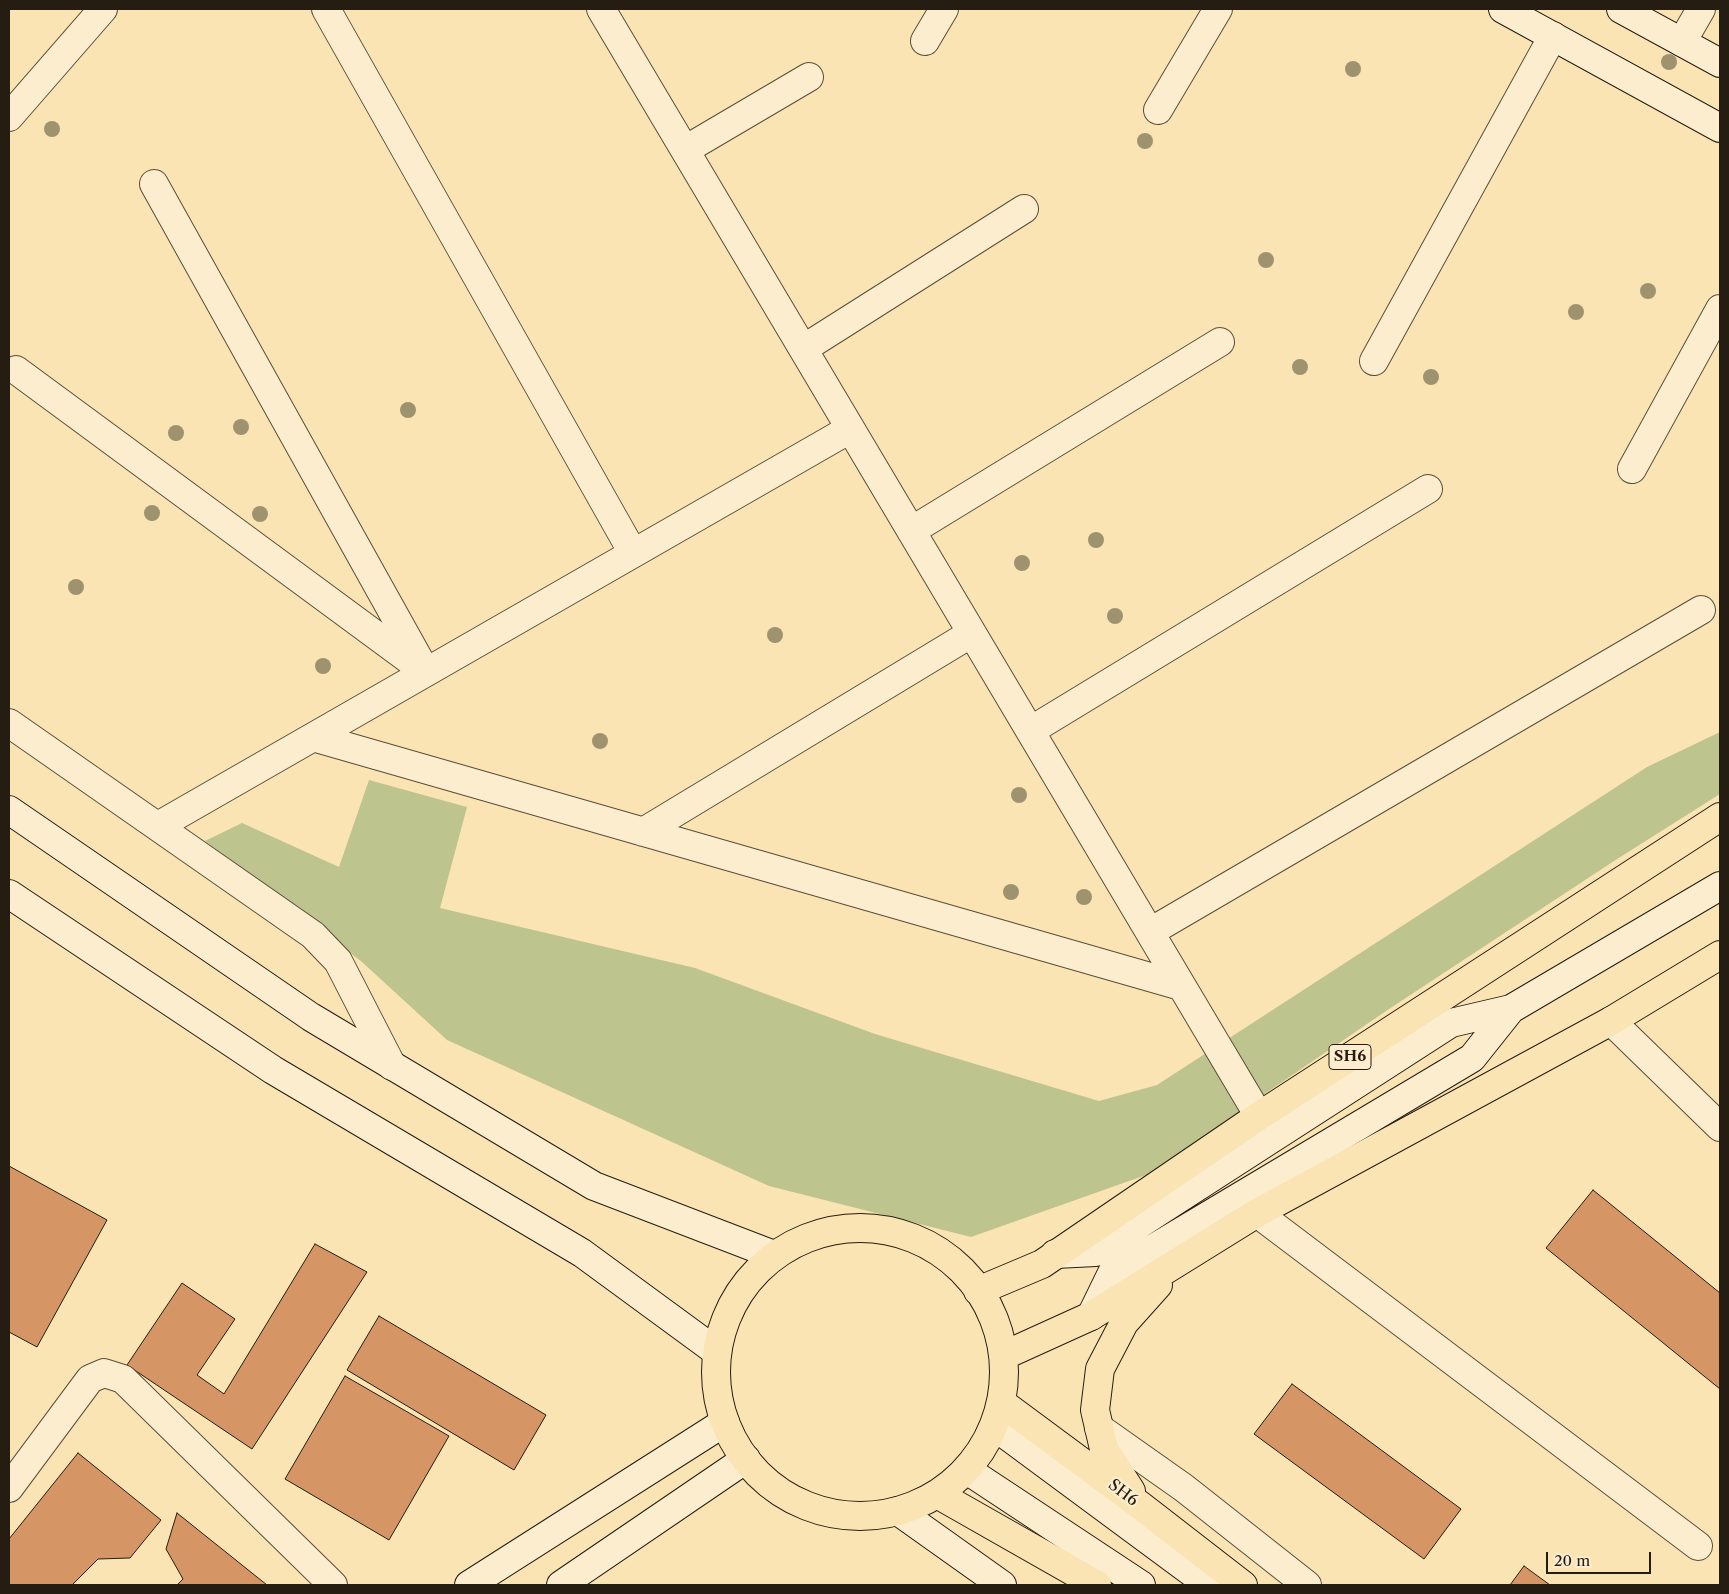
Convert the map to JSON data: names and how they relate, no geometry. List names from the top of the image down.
{
  "streets": {
    "main road": ["SH6"]
  },
  "scale_bar": "20 m"
}
